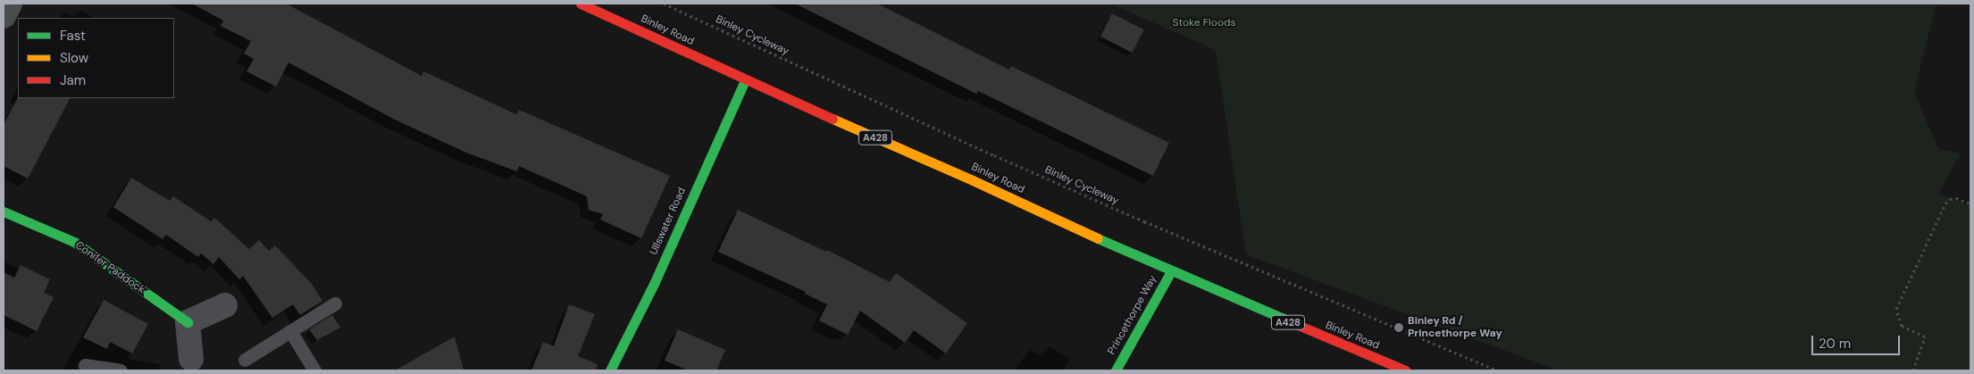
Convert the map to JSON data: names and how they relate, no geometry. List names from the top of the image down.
{
  "streets": {
    "main road": [
      "Binley Road",
      "A428",
      "Ullswater Road",
      "Conifer Paddock",
      "Princethorpe Way"
    ],
    "path": ["Binley Cycleway"]
  },
  "crossings": [
    ["Binley Road", "Ullswater Road"],
    ["Binley Road", "Princethorpe Way"]
  ],
  "parks": ["Stoke Floods"],
  "places": ["Binley Rd / Princethorpe Way"],
  "legend": ["Fast", "Slow", "Jam"],
  "scale_bar": "20 m"
}
